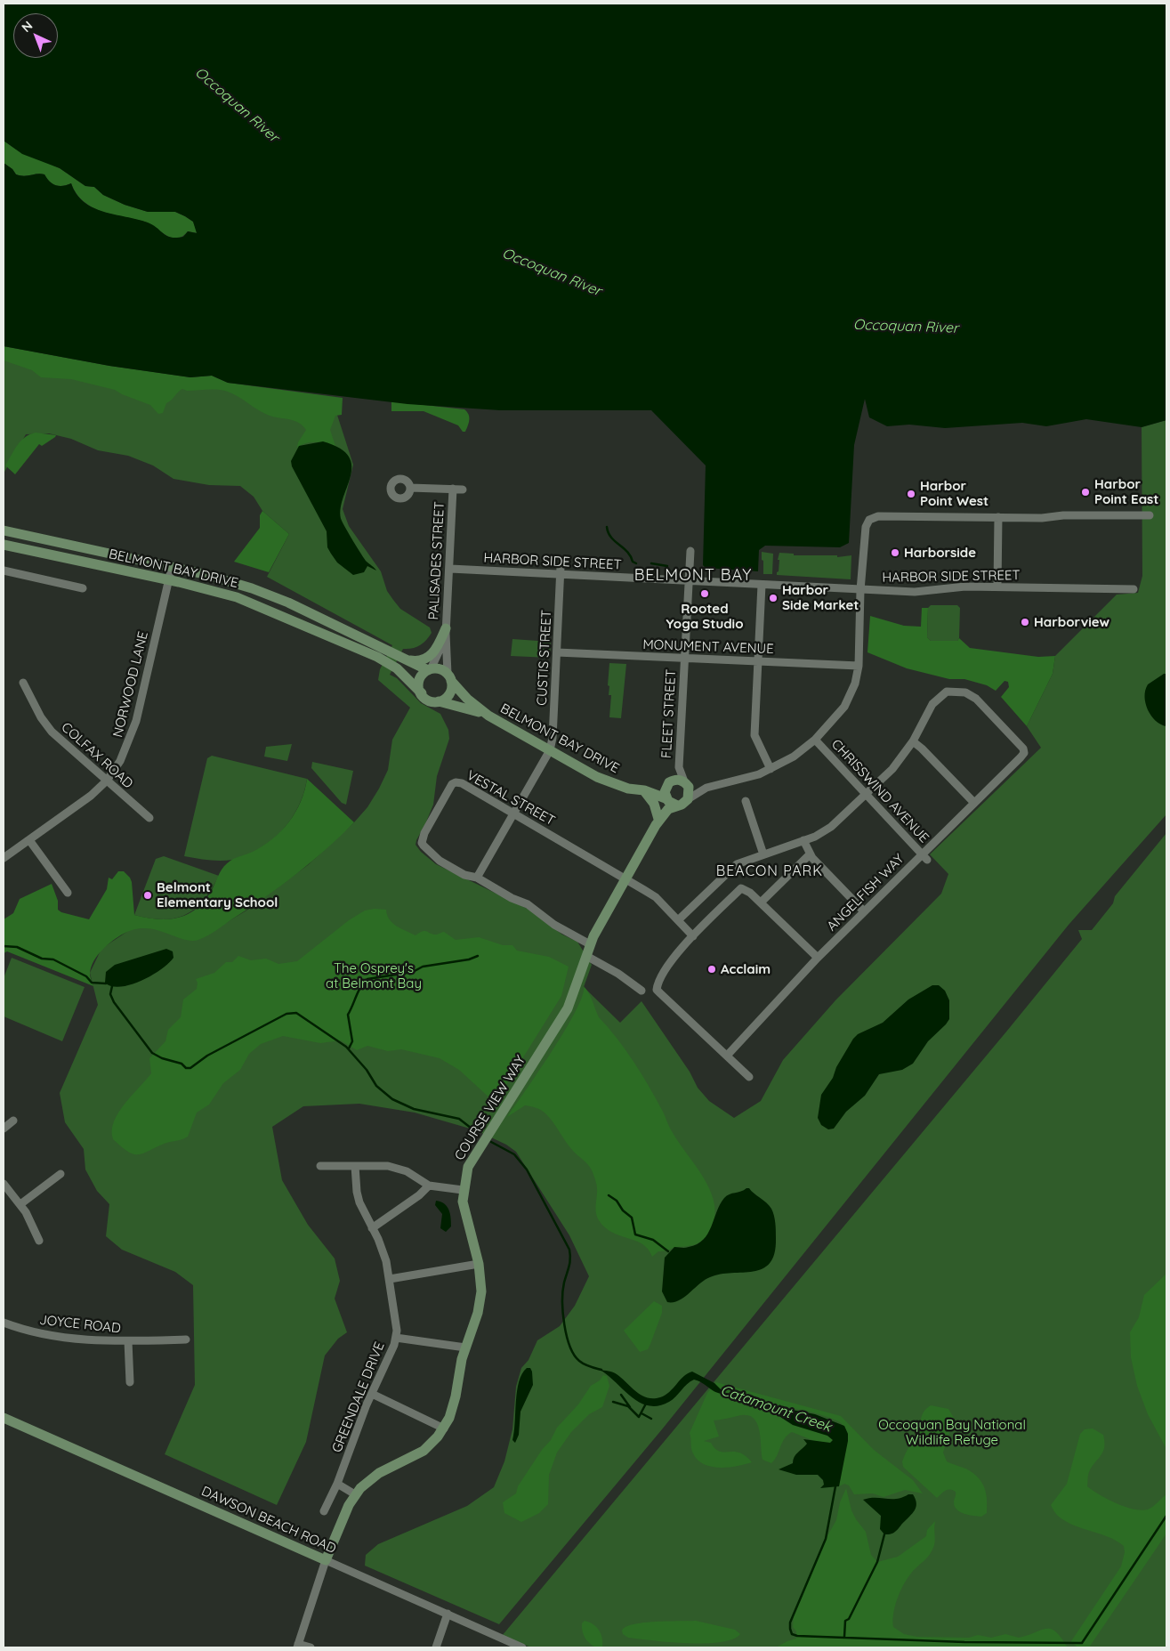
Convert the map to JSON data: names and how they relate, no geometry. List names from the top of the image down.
{
  "streets": {
    "street": [
      "PALISADES STREET",
      "HARBOR SIDE STREET",
      "BELMONT BAY DRIVE",
      "MONUMENT AVENUE",
      "CUSTIS STREET",
      "NORWOOD LANE",
      "FLEET STREET",
      "COLFAX ROAD",
      "CHRISSWIND AVENUE",
      "VESTAL STREET",
      "ANGELFISH WAY",
      "COURSE VIEW WAY",
      "JOYCE ROAD",
      "GREENDALE DRIVE",
      "DAWSON BEACH ROAD"
    ]
  },
  "crossings": [
    ["PALISADES STREET", "HARBOR SIDE STREET"],
    ["PALISADES STREET", "BELMONT BAY DRIVE"],
    ["HARBOR SIDE STREET", "BELMONT BAY DRIVE"],
    ["HARBOR SIDE STREET", "CUSTIS STREET"],
    ["HARBOR SIDE STREET", "FLEET STREET"],
    ["BELMONT BAY DRIVE", "MONUMENT AVENUE"],
    ["BELMONT BAY DRIVE", "CUSTIS STREET"],
    ["BELMONT BAY DRIVE", "NORWOOD LANE"],
    ["BELMONT BAY DRIVE", "FLEET STREET"],
    ["BELMONT BAY DRIVE", "CHRISSWIND AVENUE"],
    ["BELMONT BAY DRIVE", "COURSE VIEW WAY"],
    ["MONUMENT AVENUE", "CUSTIS STREET"],
    ["MONUMENT AVENUE", "FLEET STREET"],
    ["NORWOOD LANE", "COLFAX ROAD"],
    ["FLEET STREET", "COURSE VIEW WAY"],
    ["CHRISSWIND AVENUE", "ANGELFISH WAY"],
    ["VESTAL STREET", "COURSE VIEW WAY"],
    ["COURSE VIEW WAY", "DAWSON BEACH ROAD"]
  ],
  "districts": ["BELMONT BAY", "BEACON PARK"],
  "water": ["Occoquan River", "Catamount Creek"],
  "parks": ["The Osprey's at Belmont Bay", "Occoquan Bay National Wildlife Refuge"],
  "places": [
    "Harbor Point East",
    "Harbor Point West",
    "Harborside",
    "Rooted Yoga Studio",
    "Harbor Side Market",
    "Harborview",
    "Belmont Elementary School",
    "Acclaim"
  ],
  "north": "top left"
}
